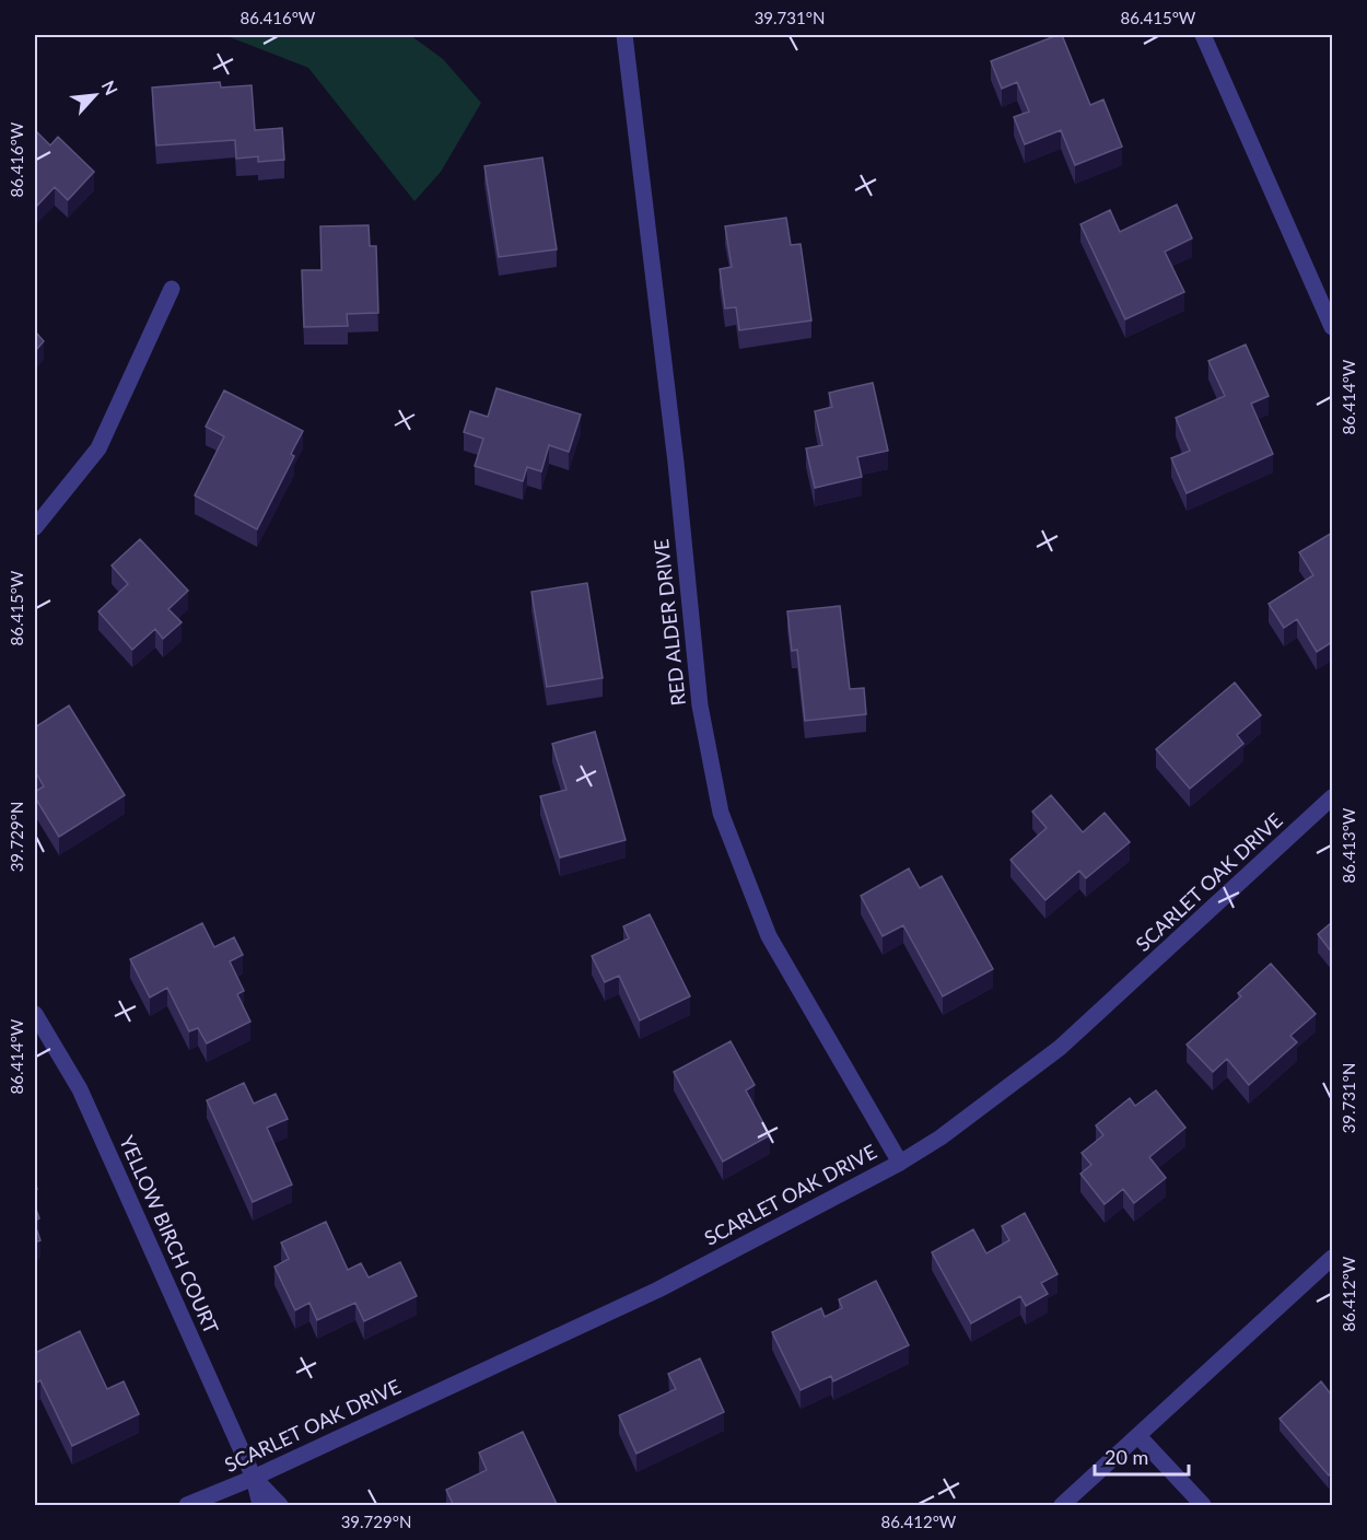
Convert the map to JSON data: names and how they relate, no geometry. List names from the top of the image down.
{
  "streets": {
    "street": ["RED ALDER DRIVE", "SCARLET OAK DRIVE", "YELLOW BIRCH COURT"]
  },
  "crossings": [
    ["RED ALDER DRIVE", "SCARLET OAK DRIVE"],
    ["SCARLET OAK DRIVE", "YELLOW BIRCH COURT"]
  ],
  "scale_bar": "20 m",
  "north": "top right",
  "coordinates": [
    "86.416°W",
    "39.731°N",
    "86.415°W",
    "86.414°W",
    "39.729°N",
    "86.413°W",
    "86.412°W"
  ]
}
